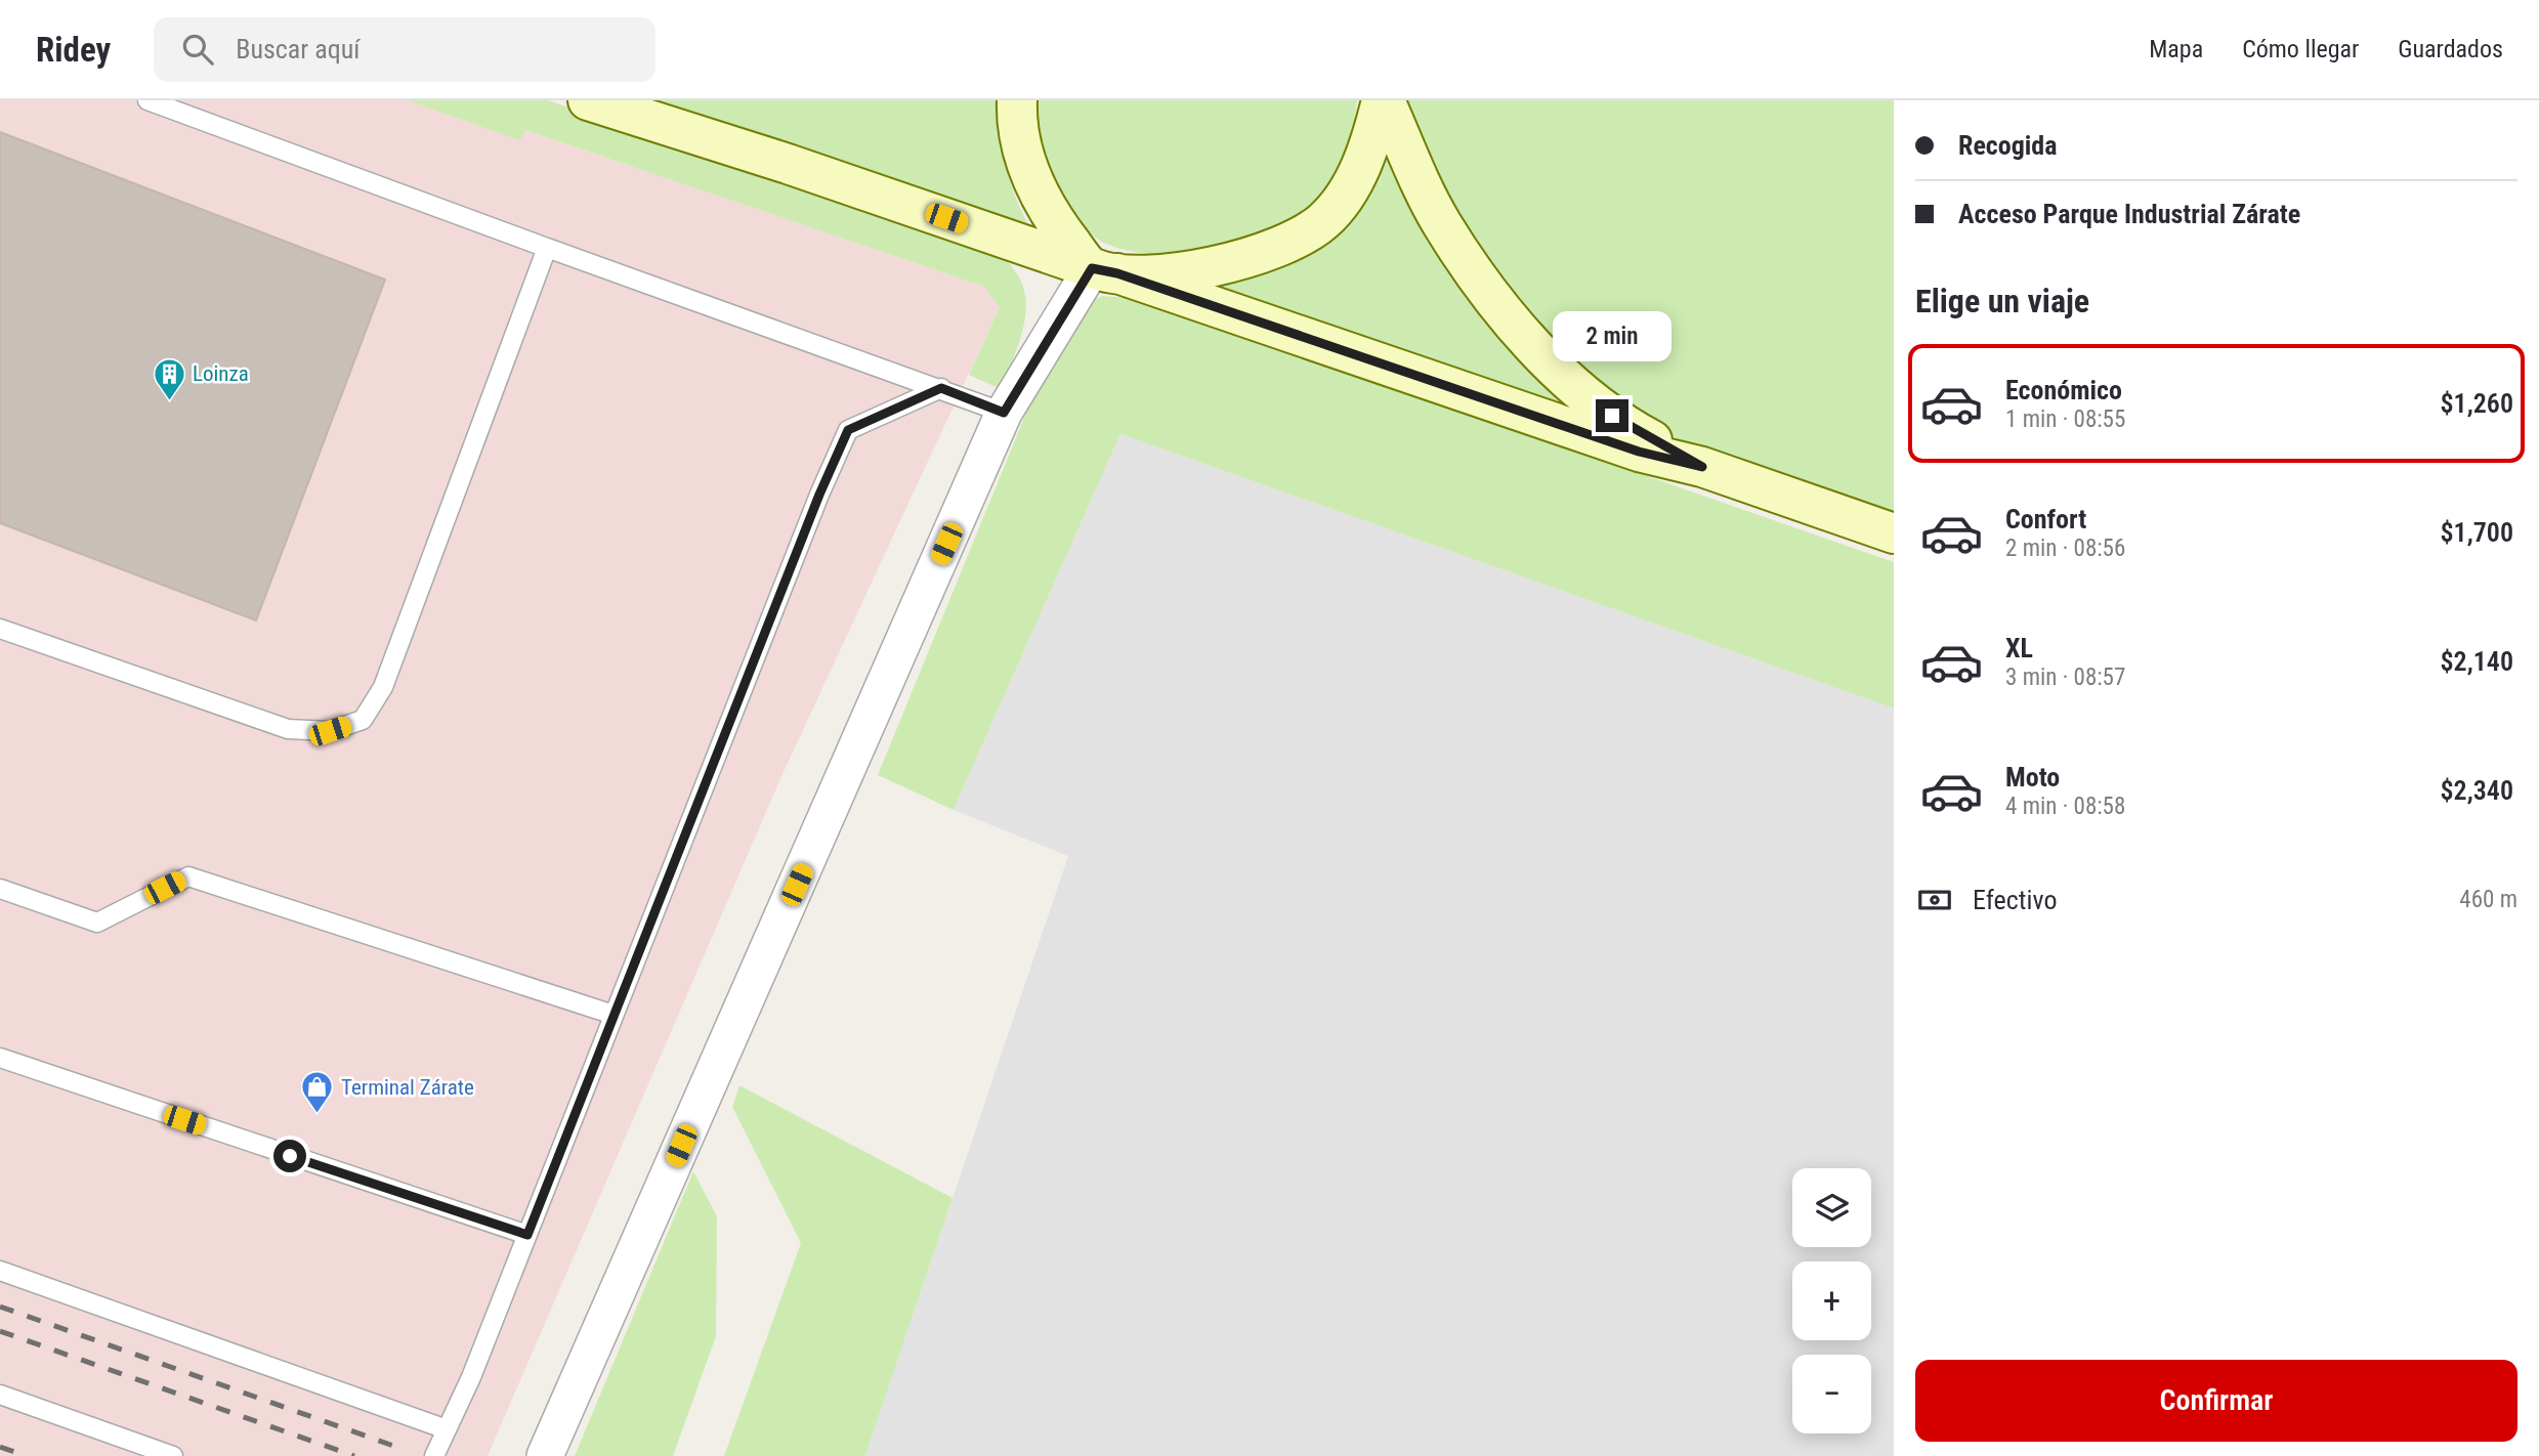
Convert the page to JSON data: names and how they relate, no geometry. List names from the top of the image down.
{
  "places": {
    "building": ["Loinza"],
    "shop": ["Terminal Zárate"]
  },
  "page": {
    "header": "Ridey",
    "search": "Buscar aquí",
    "nav": ["Mapa", "Cómo llegar", "Guardados"],
    "banner": ["Recogida", "Acceso Parque Industrial Zárate"],
    "heading": "Elige un viaje",
    "bubble": "2 min",
    "list": [
      {
        "name": "Económico",
        "note": "1 min · 08:55",
        "value": "$1,260"
      },
      {
        "name": "Confort",
        "note": "2 min · 08:56",
        "value": "$1,700"
      },
      {
        "name": "XL",
        "note": "3 min · 08:57",
        "value": "$2,140"
      },
      {
        "name": "Moto",
        "note": "4 min · 08:58",
        "value": "$2,340"
      }
    ],
    "pay": ["Efectivo", "460 m"],
    "map_buttons": ["+", "−"],
    "buttons": "Confirmar"
  }
}
